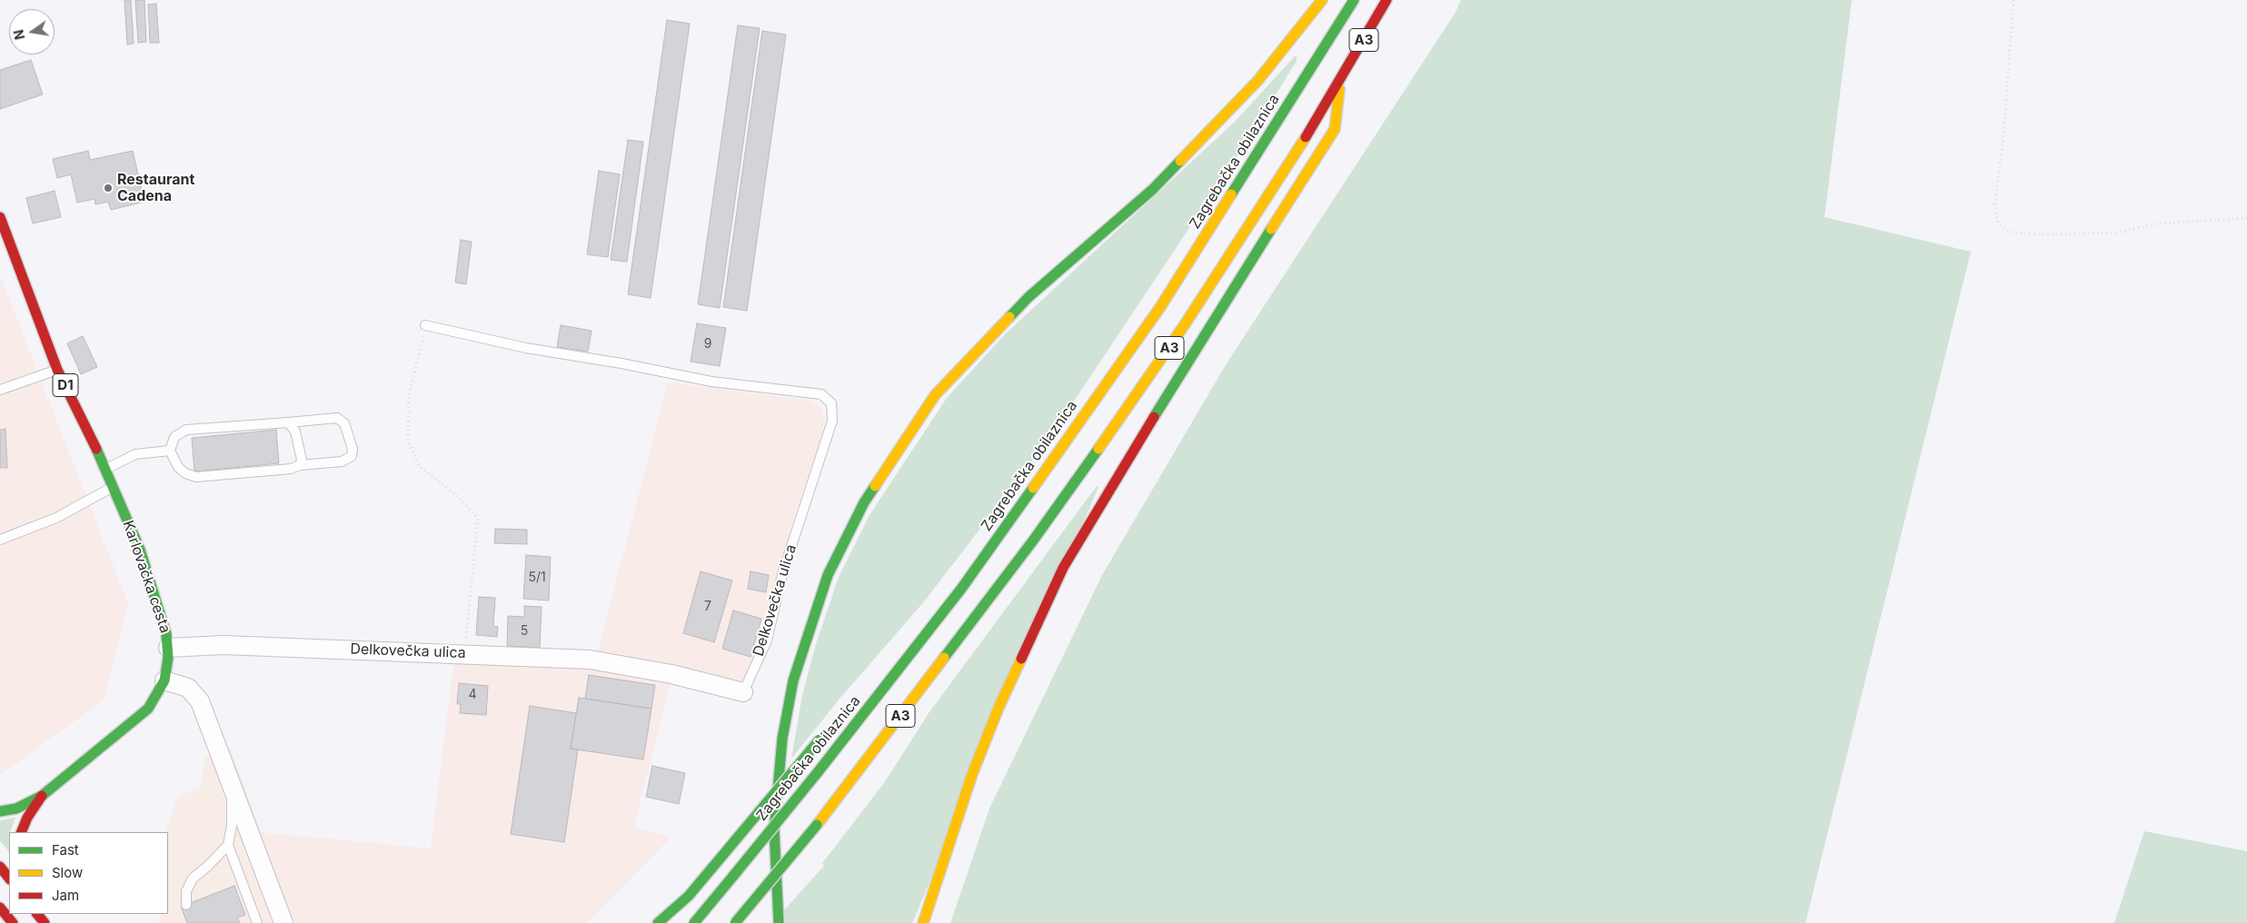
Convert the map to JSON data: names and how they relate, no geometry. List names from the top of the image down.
{
  "streets": {
    "main road": [
      "A3",
      "Zagrebačka obilaznica",
      "D1",
      "Karlovačka cesta"
    ],
    "street": ["Delkovečka ulica"]
  },
  "crossings": [
    ["Karlovačka cesta", "Delkovečka ulica"]
  ],
  "places": ["Restaurant Cadena"],
  "house_numbers": [
    "9",
    "5/1",
    "7",
    "5",
    "4"
  ],
  "legend": ["Fast", "Slow", "Jam"],
  "north": "left"
}
